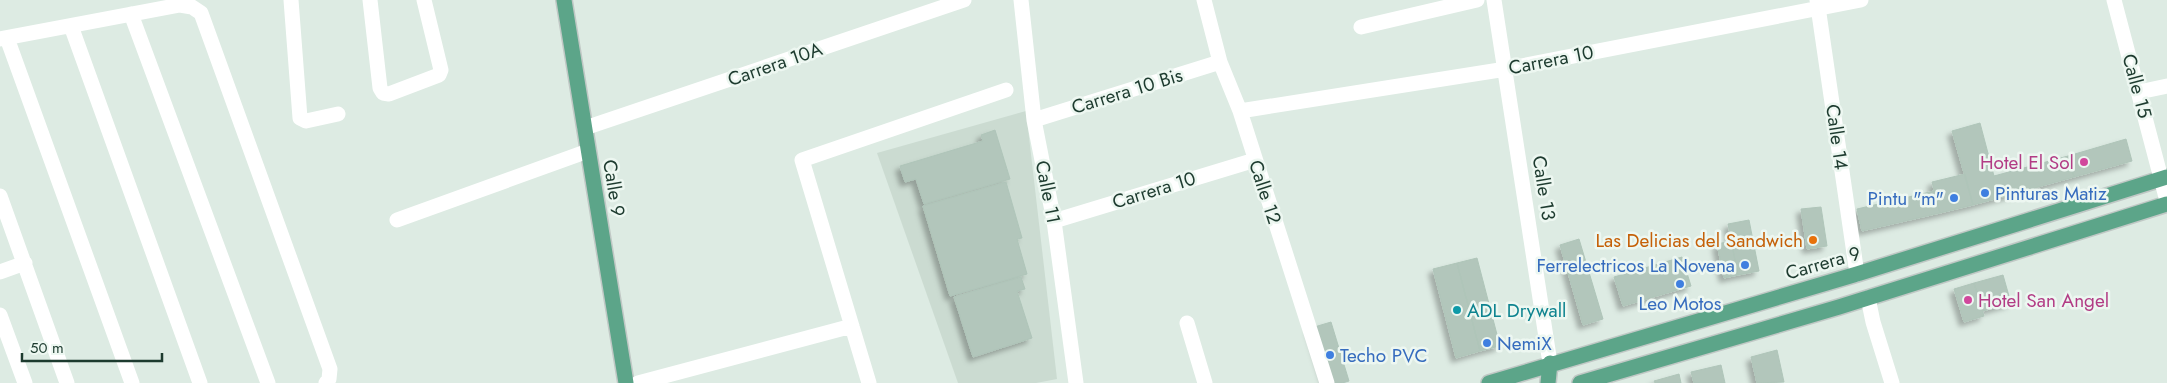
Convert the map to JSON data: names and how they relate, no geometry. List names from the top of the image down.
{
  "streets": {
    "main road": ["Calle 9", "Calle 13", "Carrera 9"],
    "street": [
      "Carrera 10",
      "Carrera 10A",
      "Calle 15",
      "Carrera 10 Bis",
      "Calle 14",
      "Calle 11",
      "Calle 12"
    ]
  },
  "crossings": [
    ["Carrera 10", "Calle 14"],
    ["Carrera 10", "Calle 13"],
    ["Carrera 10", "Calle 11"],
    ["Carrera 10", "Calle 12"],
    ["Carrera 10A", "Calle 9"],
    ["Calle 15", "Carrera 9"],
    ["Carrera 10 Bis", "Calle 11"],
    ["Carrera 10 Bis", "Calle 12"],
    ["Calle 14", "Carrera 9"],
    ["Calle 13", "Carrera 9"]
  ],
  "places": [
    "Hotel El Sol",
    "Pinturas Matiz",
    "Pintu \"m\"",
    "Las Delicias del Sandwich",
    "Ferrelectricos La Novena",
    "Leo Motos",
    "Hotel San Angel",
    "ADL Drywall",
    "NemiX",
    "Techo PVC"
  ],
  "scale_bar": "50 m"
}
